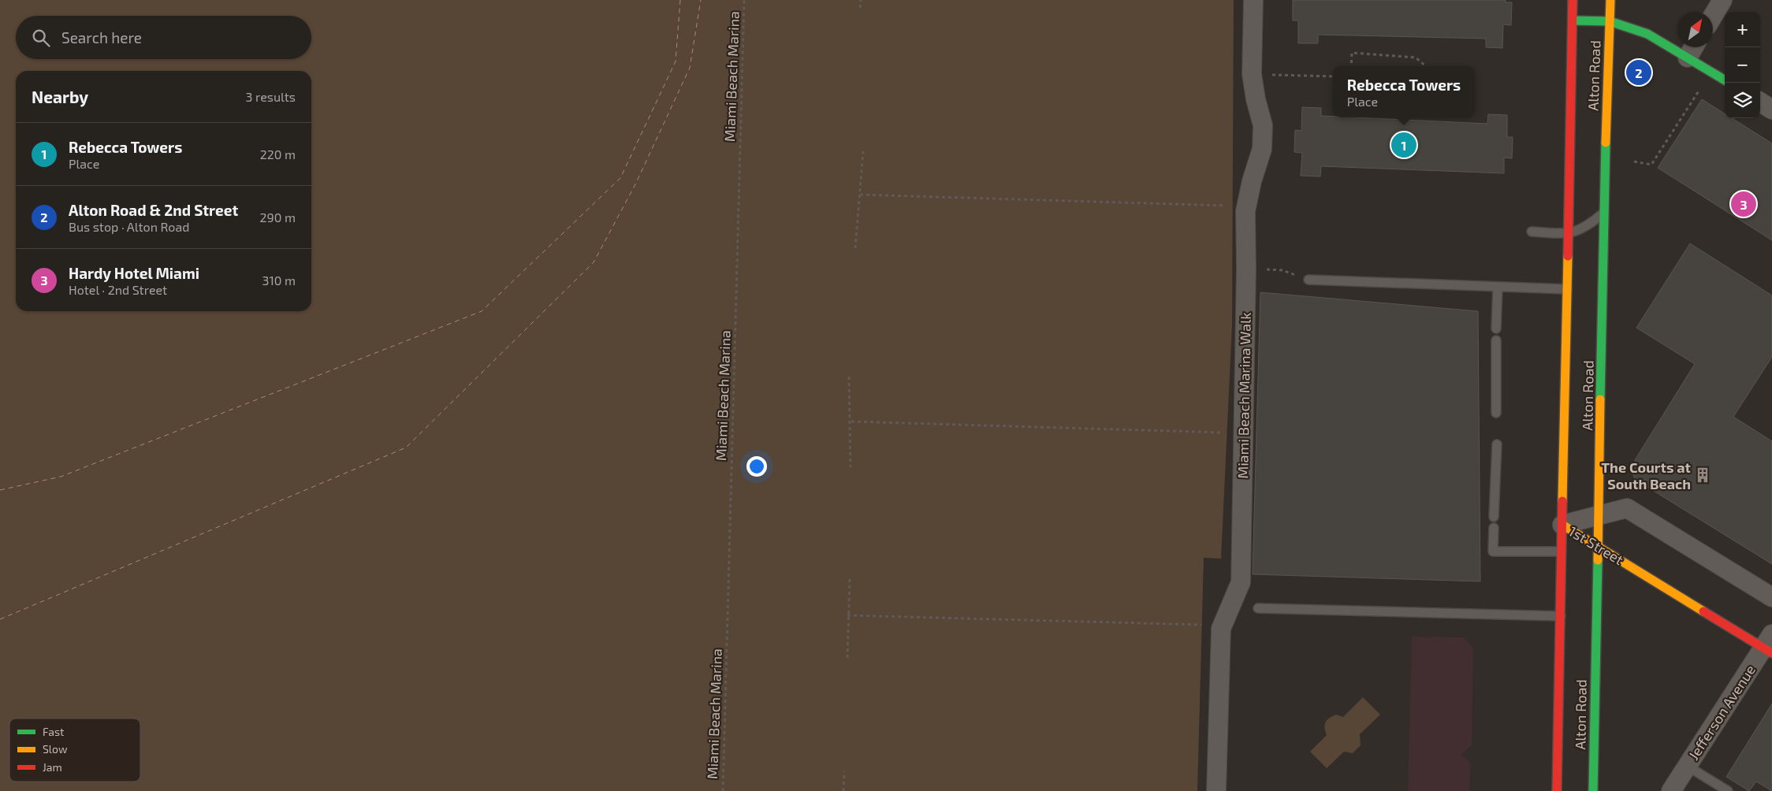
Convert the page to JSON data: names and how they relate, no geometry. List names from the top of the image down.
{
  "streets": {
    "street": [
      "Alton Road",
      "Miami Beach Marina Walk",
      "1st Street",
      "Jefferson Avenue"
    ],
    "path": ["Miami Beach Marina"]
  },
  "crossings": [
    ["Alton Road", "1st Street"],
    ["1st Street", "Jefferson Avenue"]
  ],
  "places": {
    "building": ["The Courts at South Beach"]
  },
  "legend": ["Fast", "Slow", "Jam"],
  "north": "top right",
  "page": {
    "map_buttons": ["+", "−"],
    "search": "Search here",
    "pins": ["2", "1", "3"],
    "popup": ["Rebecca Towers", "Place"],
    "heading": ["Nearby", "3 results"],
    "list": [
      {
        "mark": "1",
        "name": "Rebecca Towers",
        "note": "Place",
        "value": "220 m"
      },
      {
        "mark": "2",
        "name": "Alton Road & 2nd Street",
        "note": "Bus stop · Alton Road",
        "value": "290 m"
      },
      {
        "mark": "3",
        "name": "Hardy Hotel Miami",
        "note": "Hotel · 2nd Street",
        "value": "310 m"
      }
    ]
  }
}
